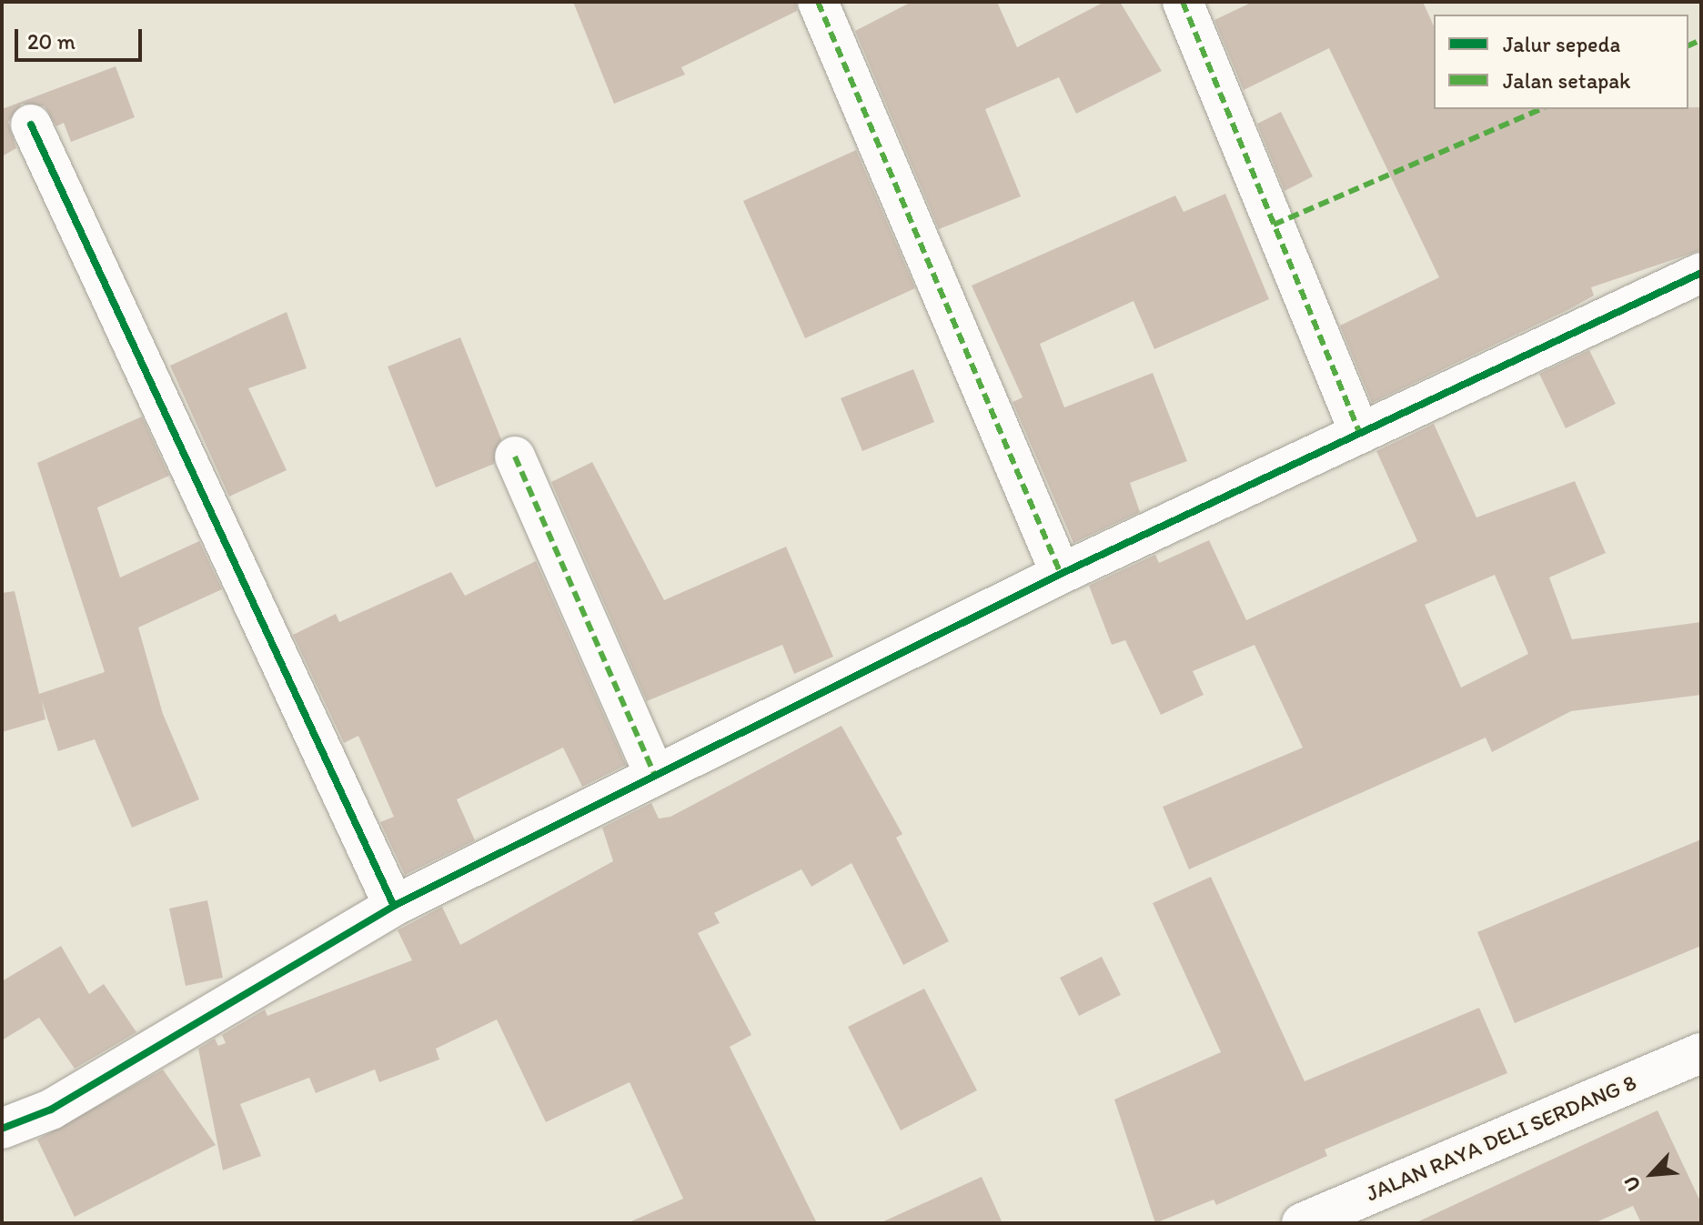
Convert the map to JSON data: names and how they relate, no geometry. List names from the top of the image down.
{
  "streets": {
    "street": ["JALAN RAYA DELI SERDANG 8"]
  },
  "legend": ["Jalur sepeda", "Jalan setapak"],
  "scale_bar": "20 m",
  "north": "bottom left"
}
